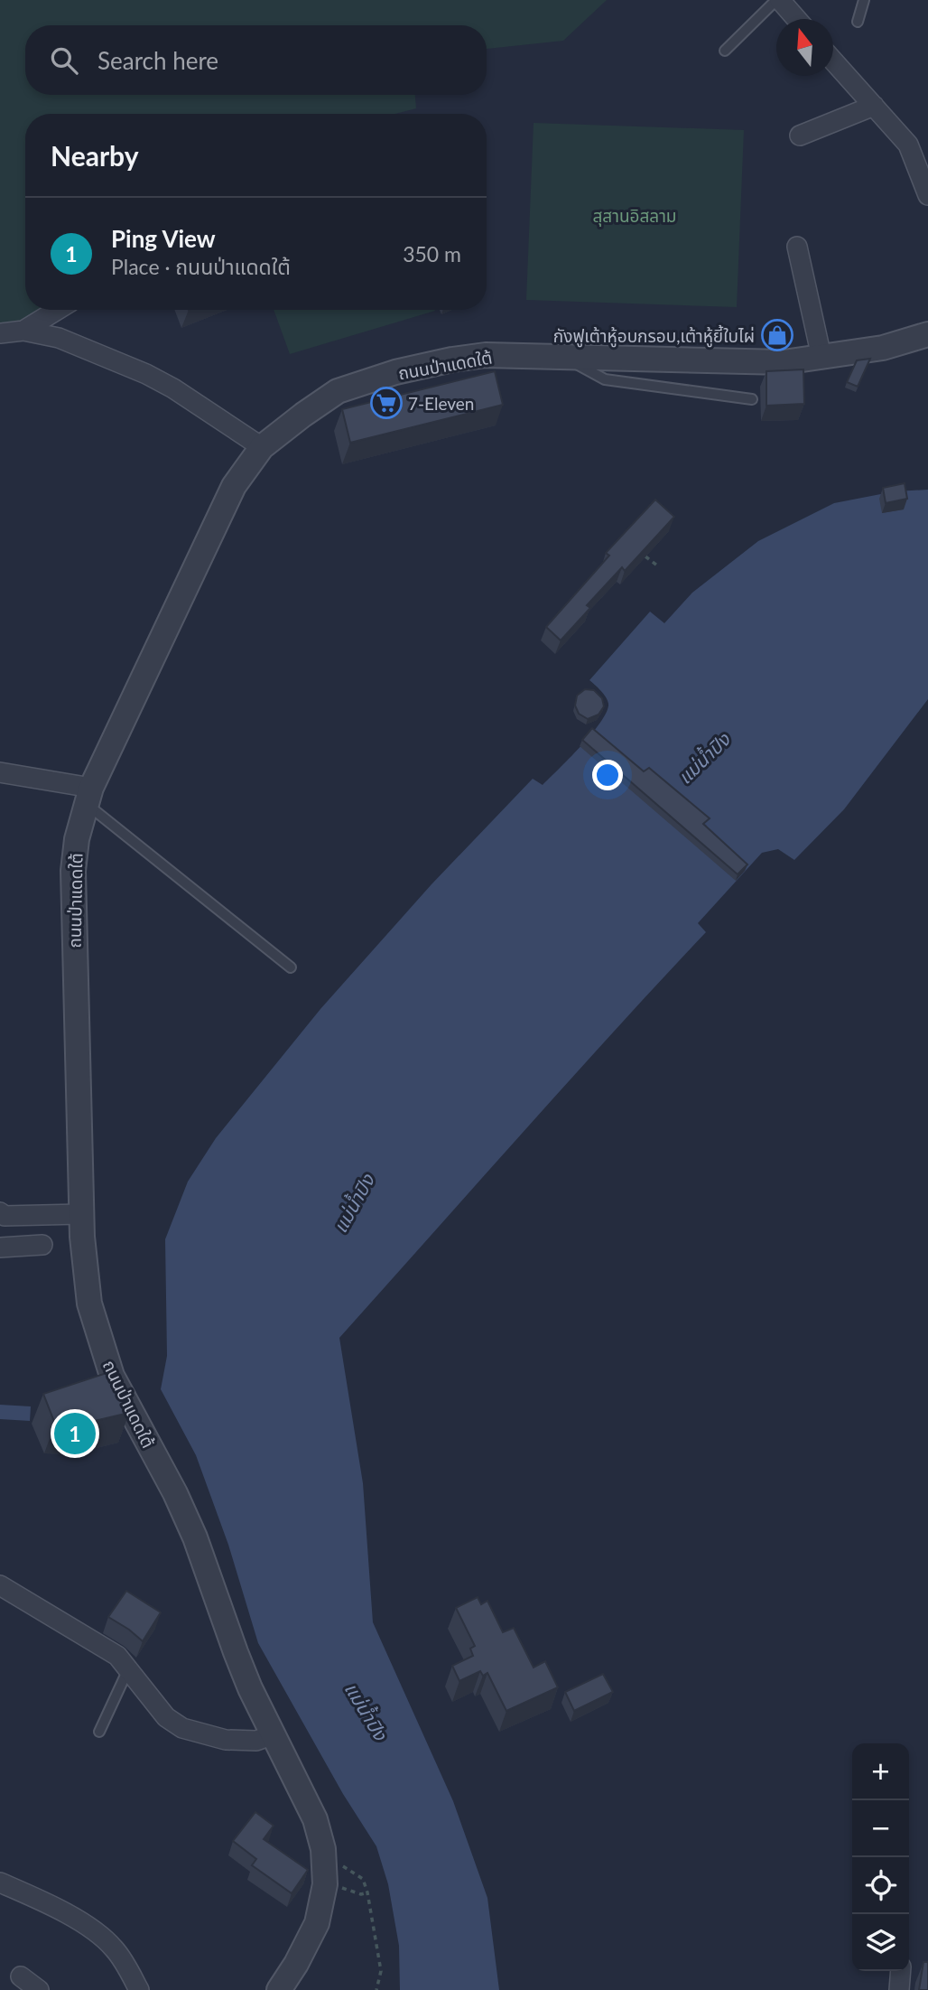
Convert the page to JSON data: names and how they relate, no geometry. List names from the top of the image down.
{
  "streets": {
    "street": ["ถนนป่าแดดใต้"]
  },
  "water": ["แม่น้ำปิง"],
  "parks": ["สุสานอิสลาม"],
  "places": {
    "shop": ["กังฟูเต้าหู้อบกรอบ,เต้าหู้ยี้ใบไผ่"],
    "supermarket": ["7-Eleven"]
  },
  "north": "top",
  "page": {
    "search": "Search here",
    "heading": "Nearby",
    "list": [
      {
        "mark": "1",
        "name": "Ping View",
        "note": "Place · ถนนป่าแดดใต้",
        "value": "350 m"
      }
    ],
    "pins": "1",
    "map_buttons": ["+", "−"]
  }
}
